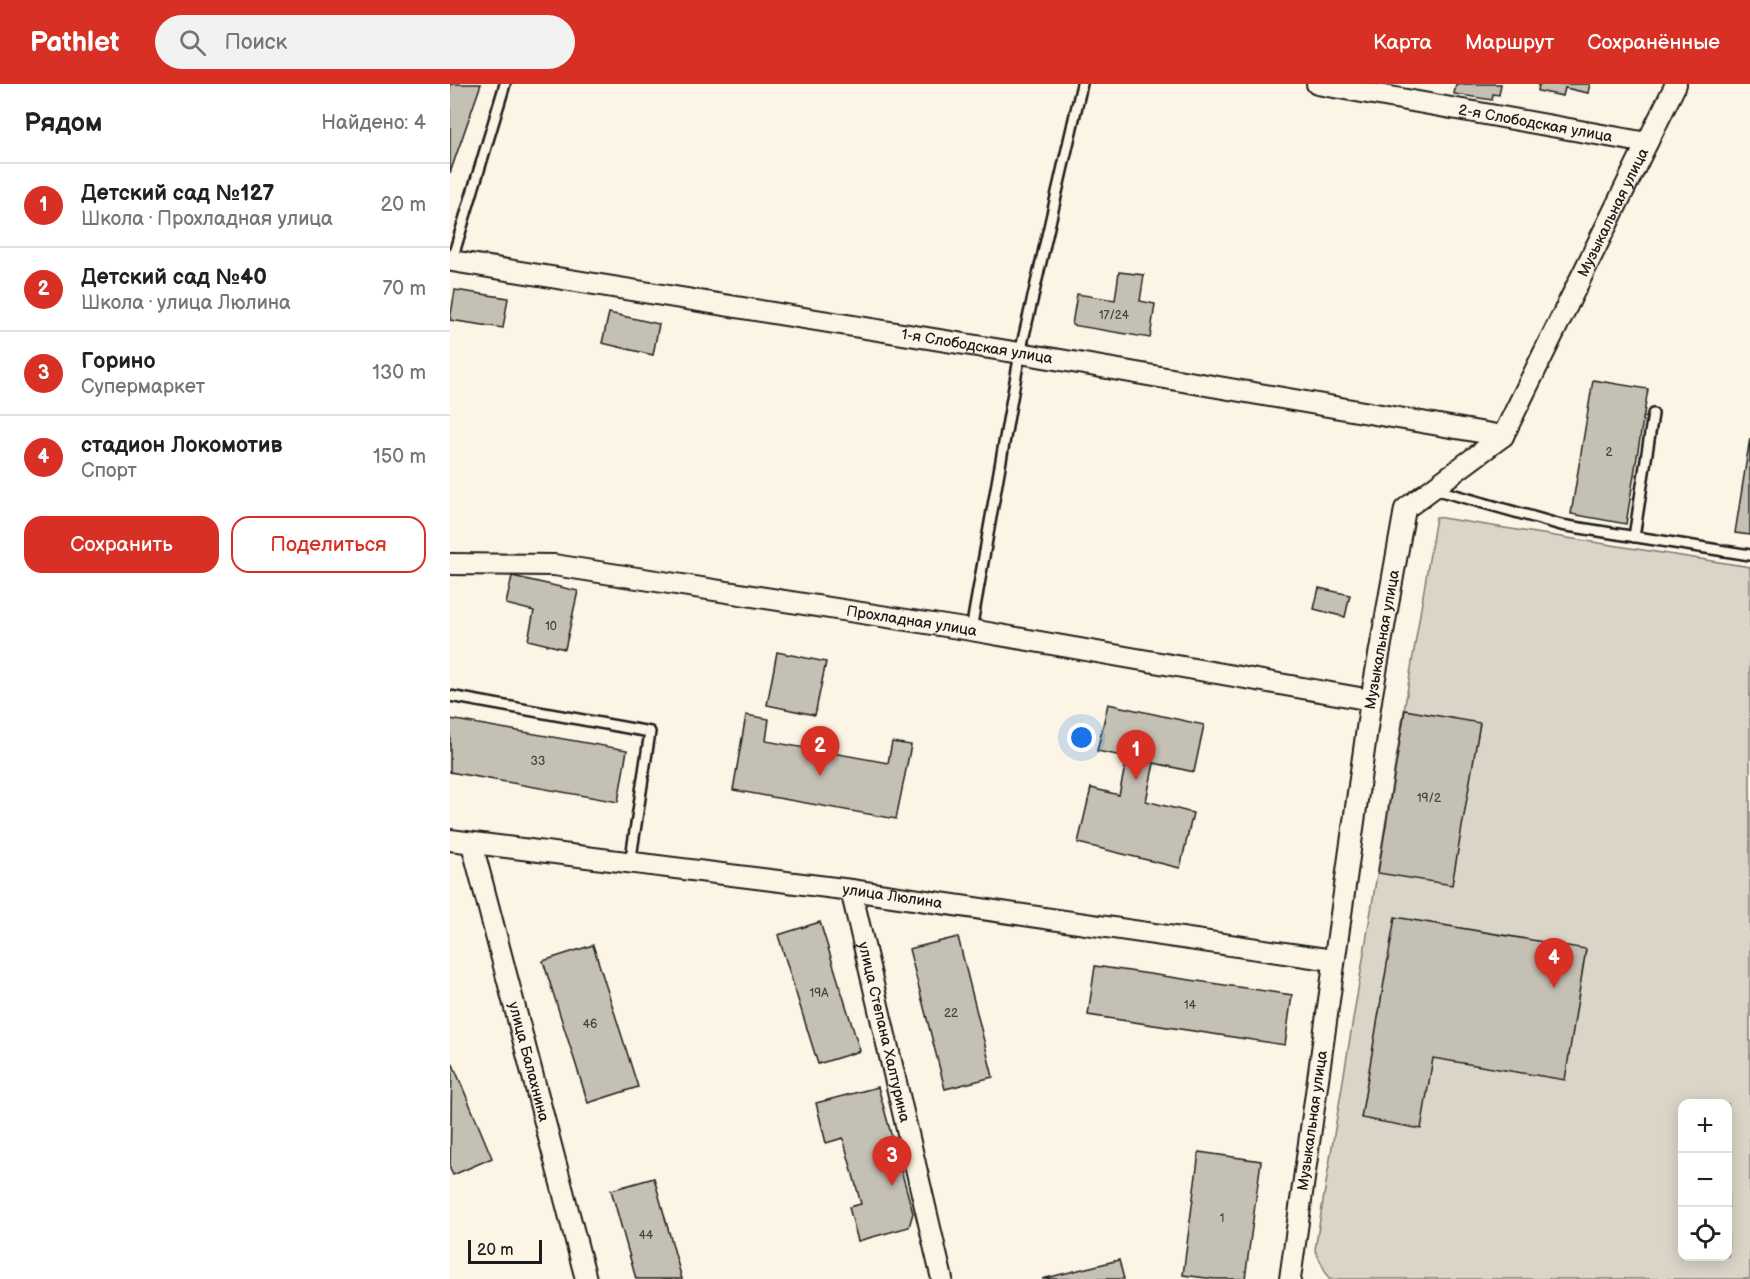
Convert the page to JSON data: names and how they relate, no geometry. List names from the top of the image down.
{
  "streets": {
    "street": [
      "2-я Слободская улица",
      "Музыкальная улица",
      "1-я Слободская улица",
      "Прохладная улица",
      "улица Люлина",
      "улица Степана Халтурина",
      "улица Балахнина"
    ]
  },
  "crossings": [
    ["2-я Слободская улица", "Музыкальная улица"],
    ["Музыкальная улица", "1-я Слободская улица"],
    ["Музыкальная улица", "Прохладная улица"],
    ["Музыкальная улица", "улица Люлина"],
    ["улица Люлина", "улица Степана Халтурина"],
    ["улица Люлина", "улица Балахнина"]
  ],
  "house_numbers": [
    "17/24",
    "2",
    "10",
    "33",
    "19/2",
    "19А",
    "14",
    "22",
    "46",
    "1",
    "44"
  ],
  "scale_bar": "20 m",
  "page": {
    "header": "Pathlet",
    "search": "Поиск",
    "nav": ["Карта", "Маршрут", "Сохранённые"],
    "heading": ["Рядом", "Найдено: 4"],
    "list": [
      {
        "mark": "1",
        "name": "Детский сад №127",
        "note": "Школа · Прохладная улица",
        "value": "20 m"
      },
      {
        "mark": "2",
        "name": "Детский сад №40",
        "note": "Школа · улица Люлина",
        "value": "70 m"
      },
      {
        "mark": "3",
        "name": "Горино",
        "note": "Супермаркет",
        "value": "130 m"
      },
      {
        "mark": "4",
        "name": "стадион Локомотив",
        "note": "Спорт",
        "value": "150 m"
      }
    ],
    "buttons": ["Сохранить", "Поделиться"],
    "pins": [
      "2",
      "1",
      "4",
      "3"
    ],
    "map_buttons": ["+", "−"],
    "scale": "20 m"
  }
}
